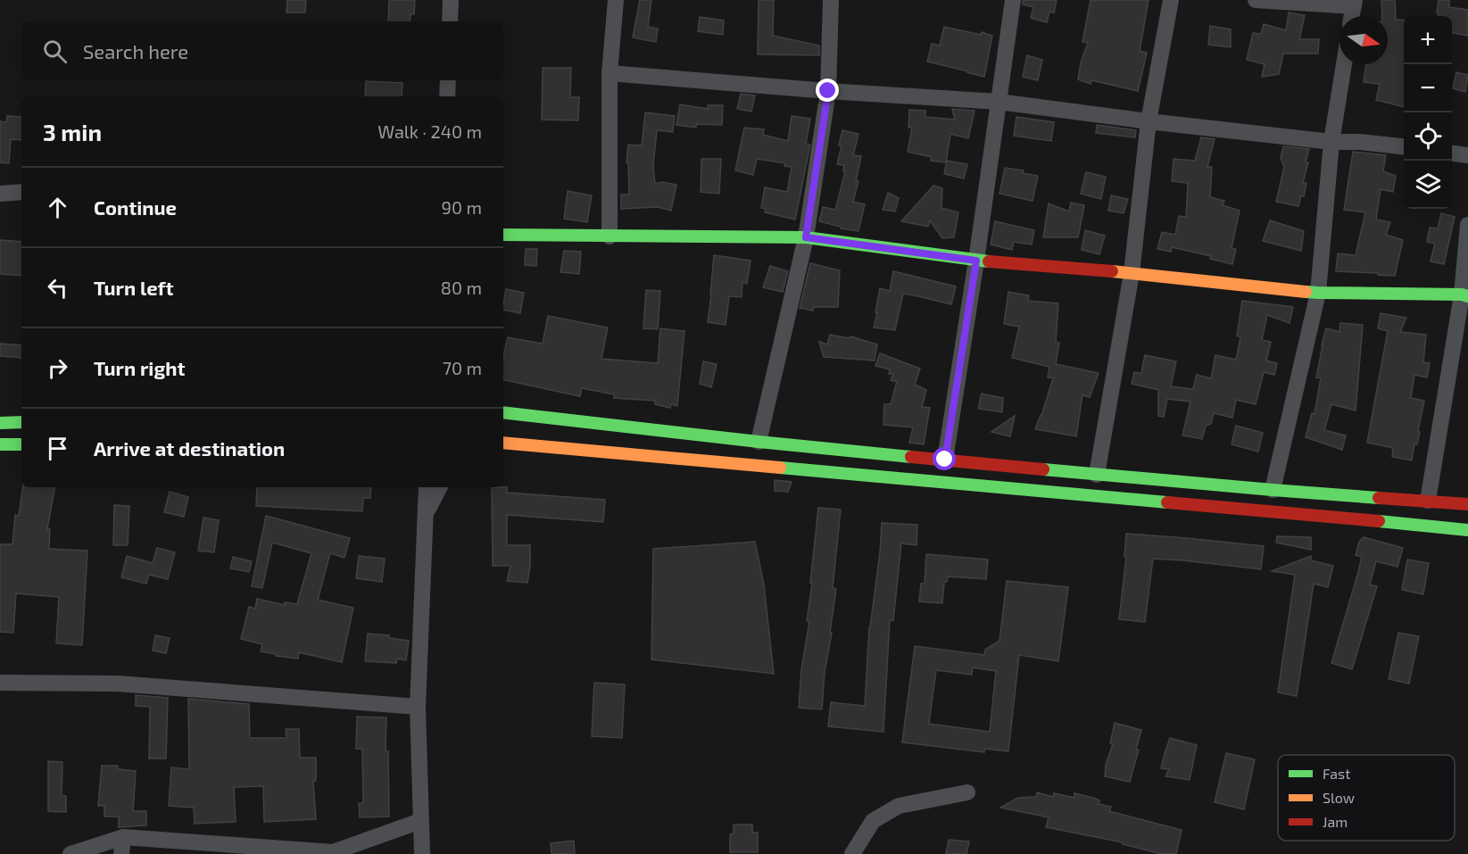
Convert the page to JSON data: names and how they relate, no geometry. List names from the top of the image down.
{
  "legend": ["Fast", "Slow", "Jam"],
  "north": "right",
  "page": {
    "map_buttons": ["+", "−"],
    "search": "Search here",
    "heading": ["3 min", "Walk · 240 m"],
    "list": [
      ["Continue", "90 m"],
      ["Turn left", "80 m"],
      ["Turn right", "70 m"],
      "Arrive at destination"
    ]
  }
}
